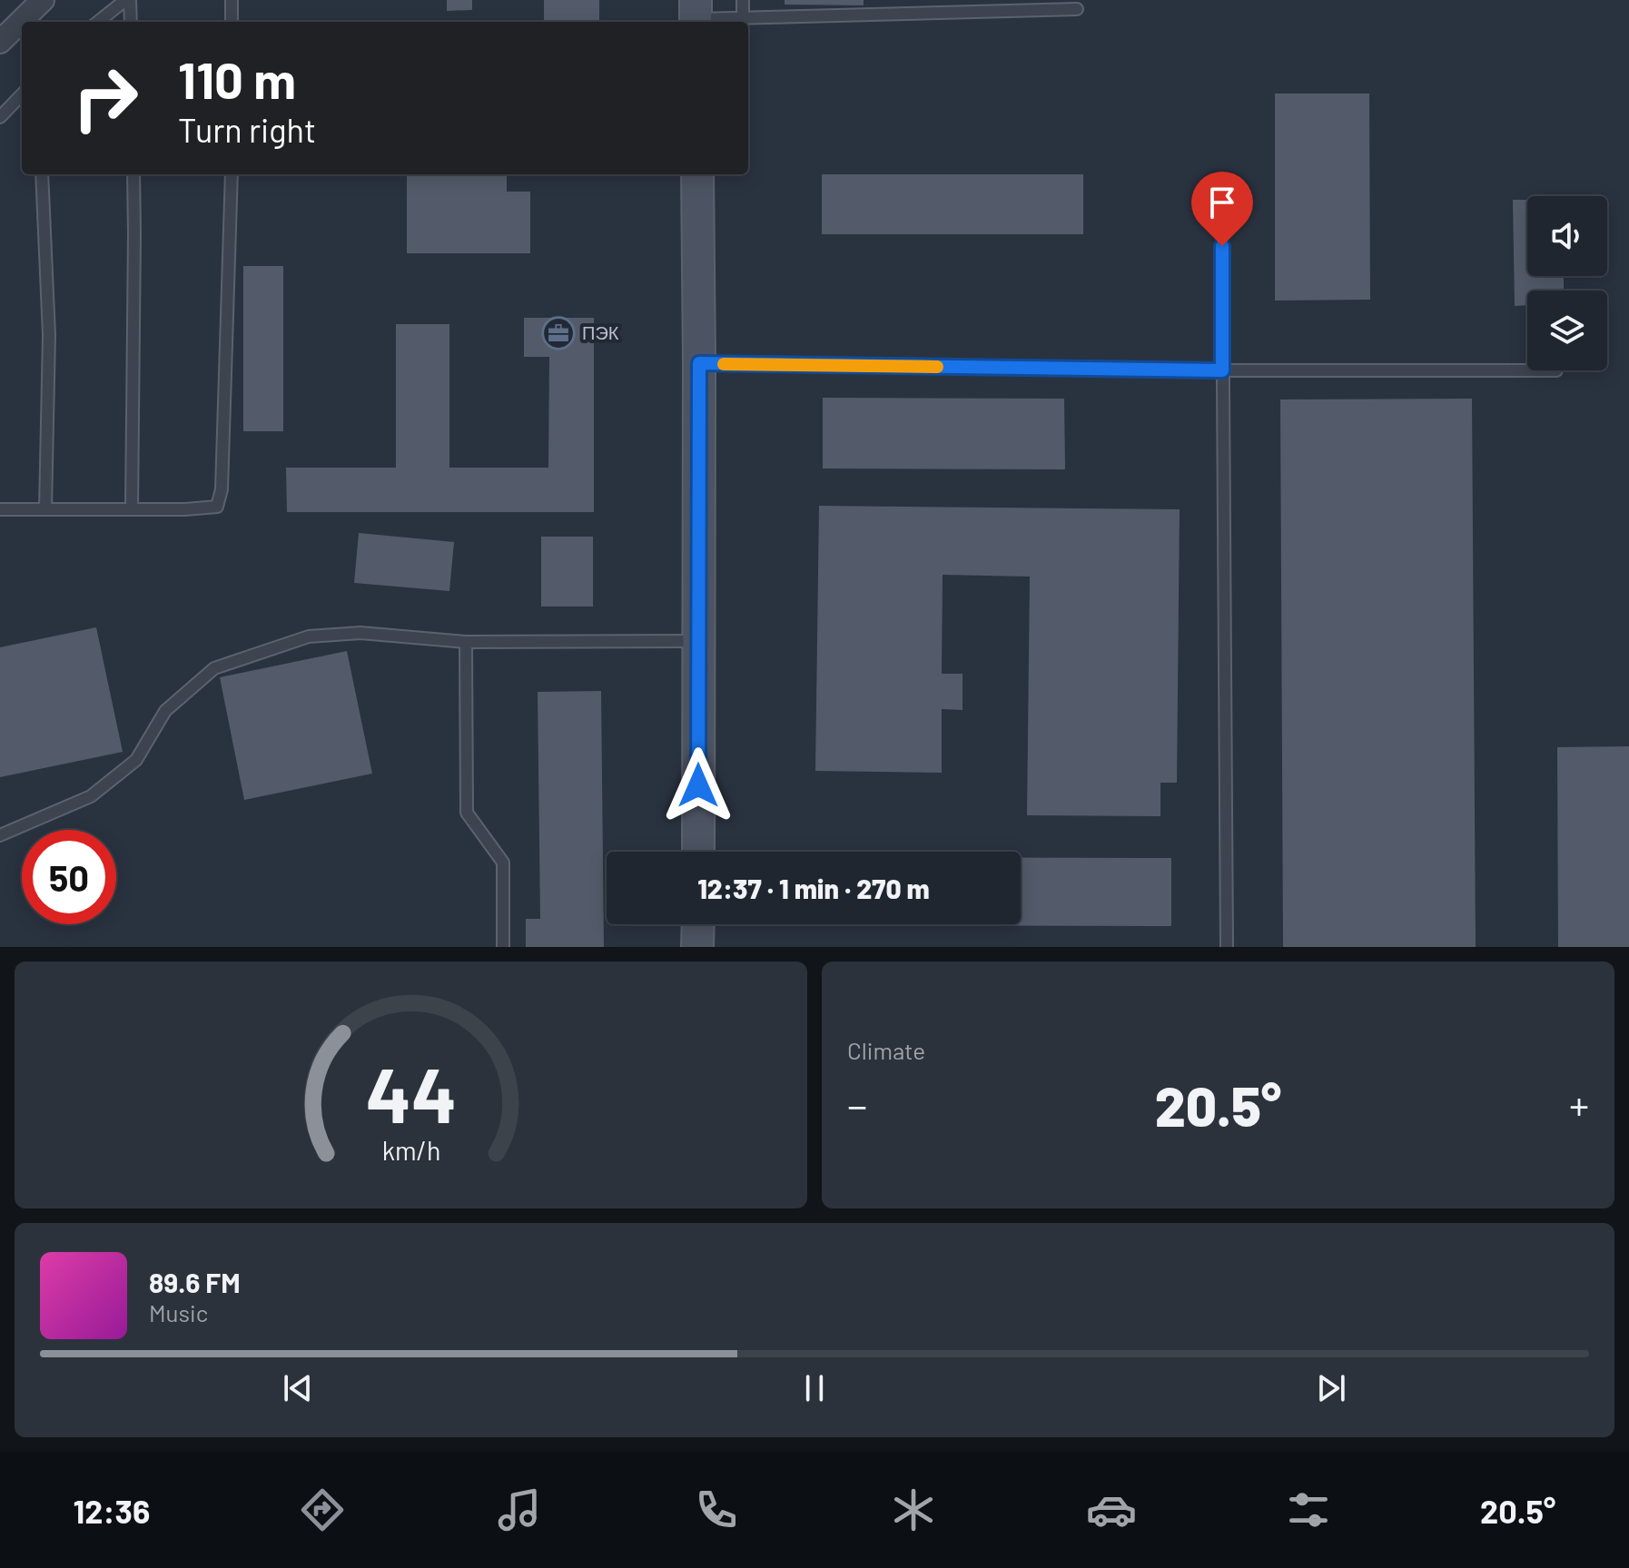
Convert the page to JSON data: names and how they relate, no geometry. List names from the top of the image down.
{
  "places": {
    "office": ["ПЭК"]
  },
  "page": {
    "turn": ["110 m", "Turn right"],
    "limit": "50",
    "trip": "12:37 · 1 min · 270 m",
    "tile": "Climate",
    "heat": ["−", "20.5°", "+"],
    "song": ["89.6 FM", "Music"],
    "tabs": ["12:36", "20.5°"],
    "gauge": ["44", "km/h"]
  }
}
